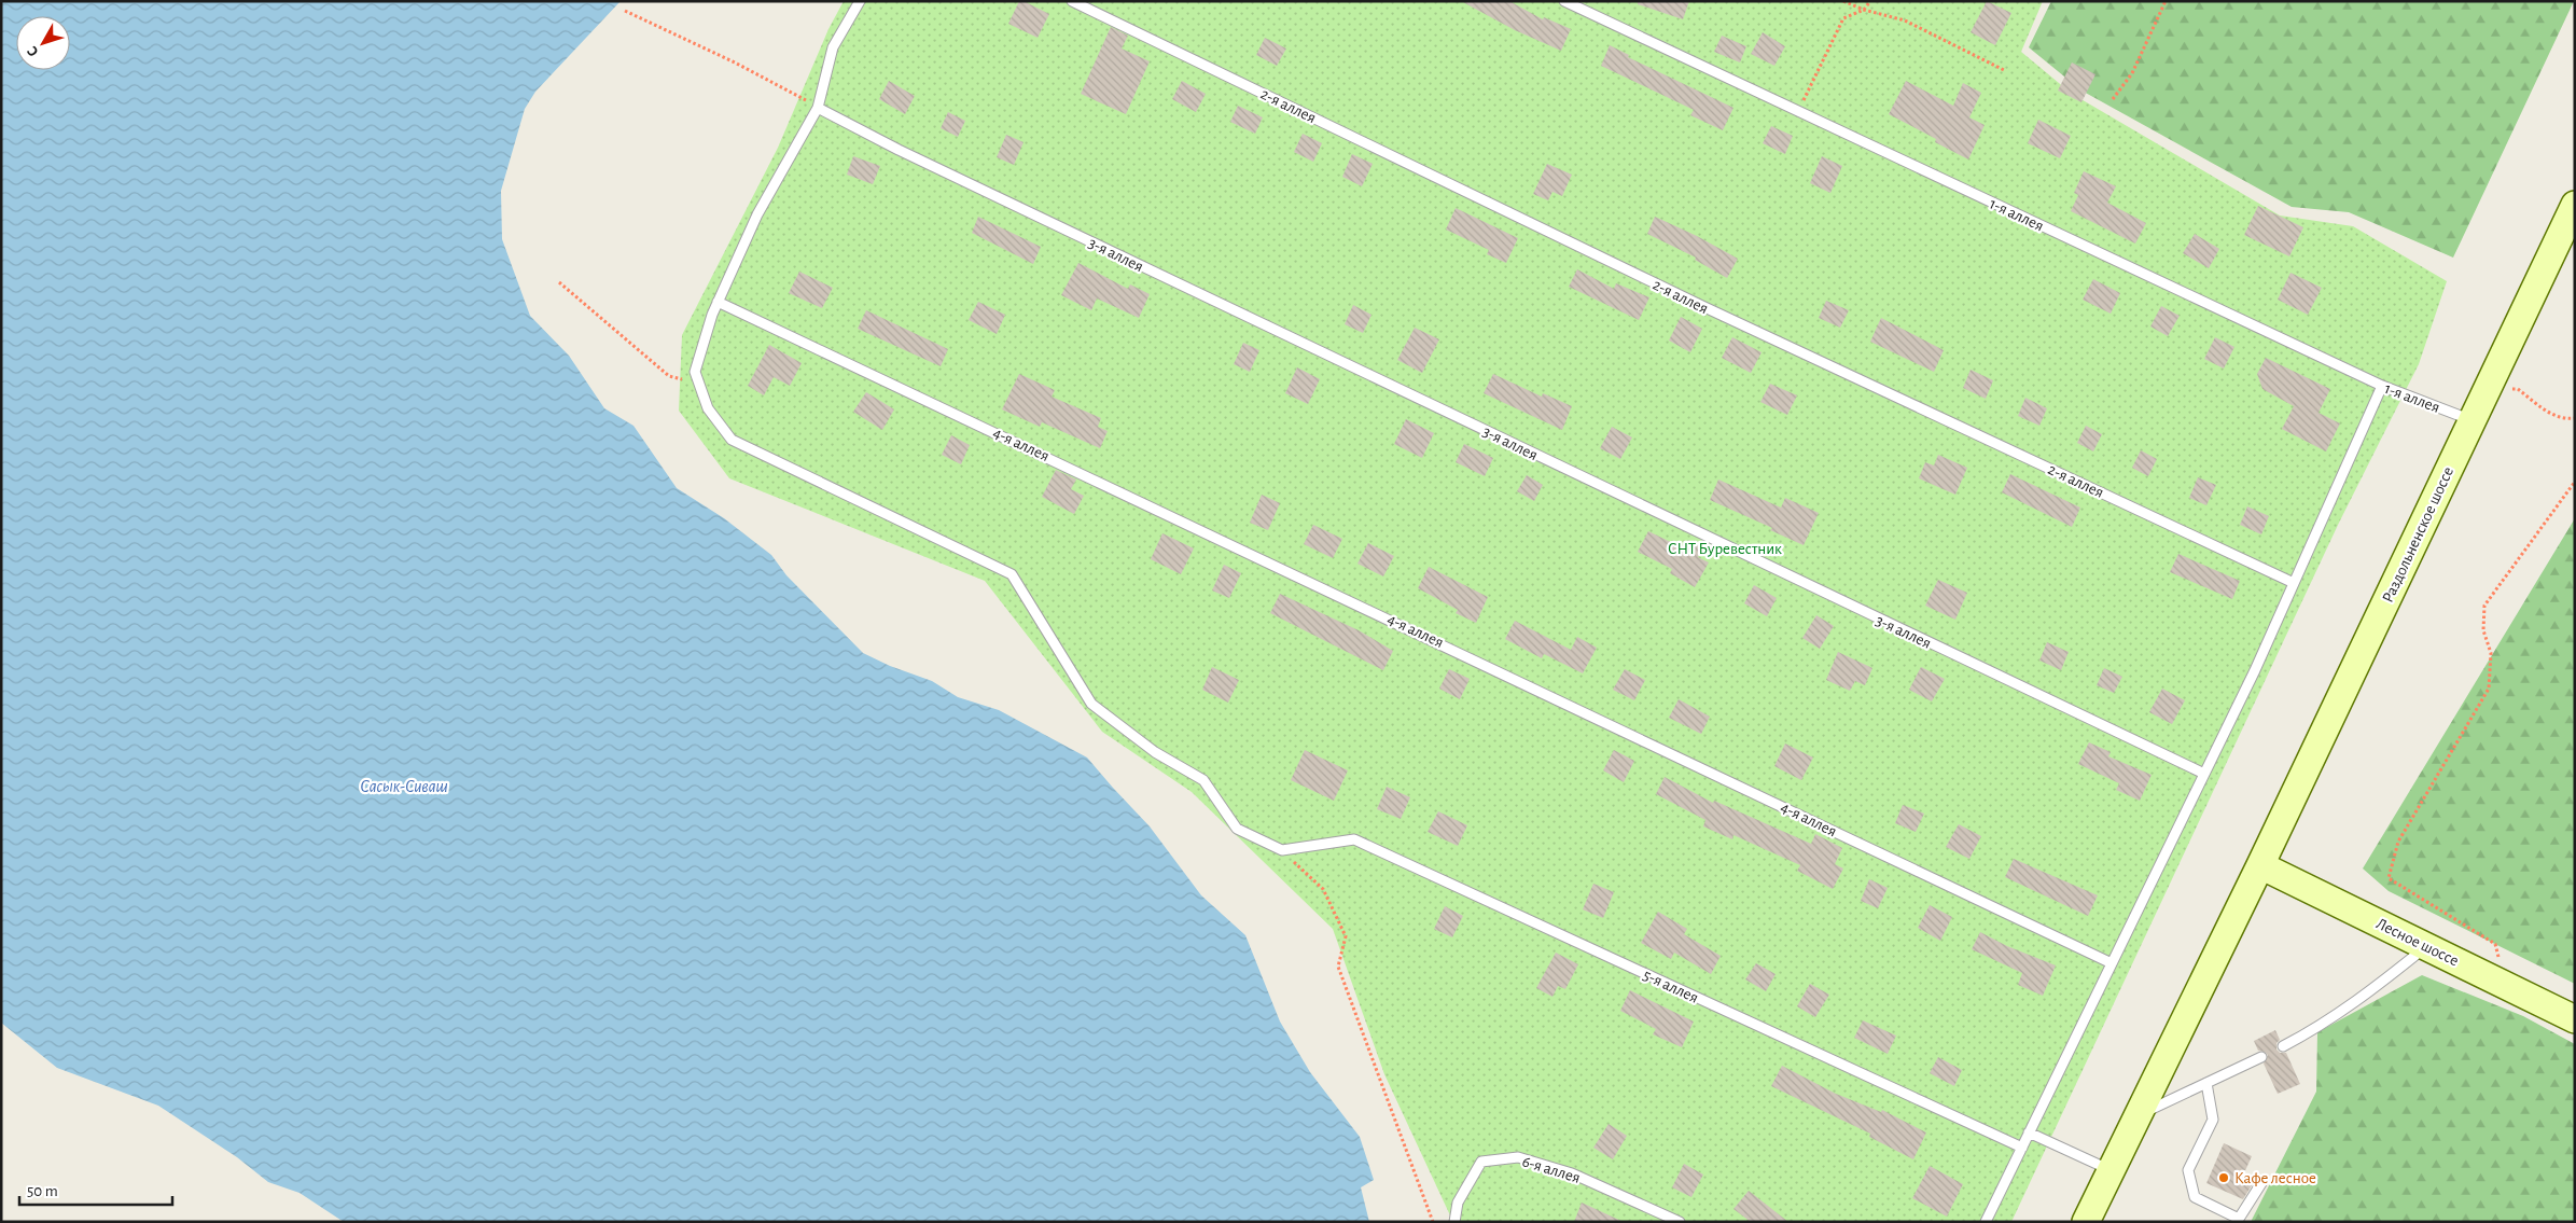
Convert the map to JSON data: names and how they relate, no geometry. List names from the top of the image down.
{
  "streets": {
    "main road": ["Раздольненское шоссе", "Лесное шоссе"],
    "lane": [
      "2-я аллея",
      "1-я аллея",
      "3-я аллея",
      "4-я аллея",
      "5-я аллея",
      "6-я аллея"
    ]
  },
  "crossings": [
    ["1-я аллея", "Раздольненское шоссе"],
    ["Раздольненское шоссе", "Лесное шоссе"]
  ],
  "water": ["Сасык-Сиваш"],
  "parks": ["СНТ Буревестник"],
  "places": ["Кафе лесное"],
  "scale_bar": "50 m",
  "north": "bottom left"
}
